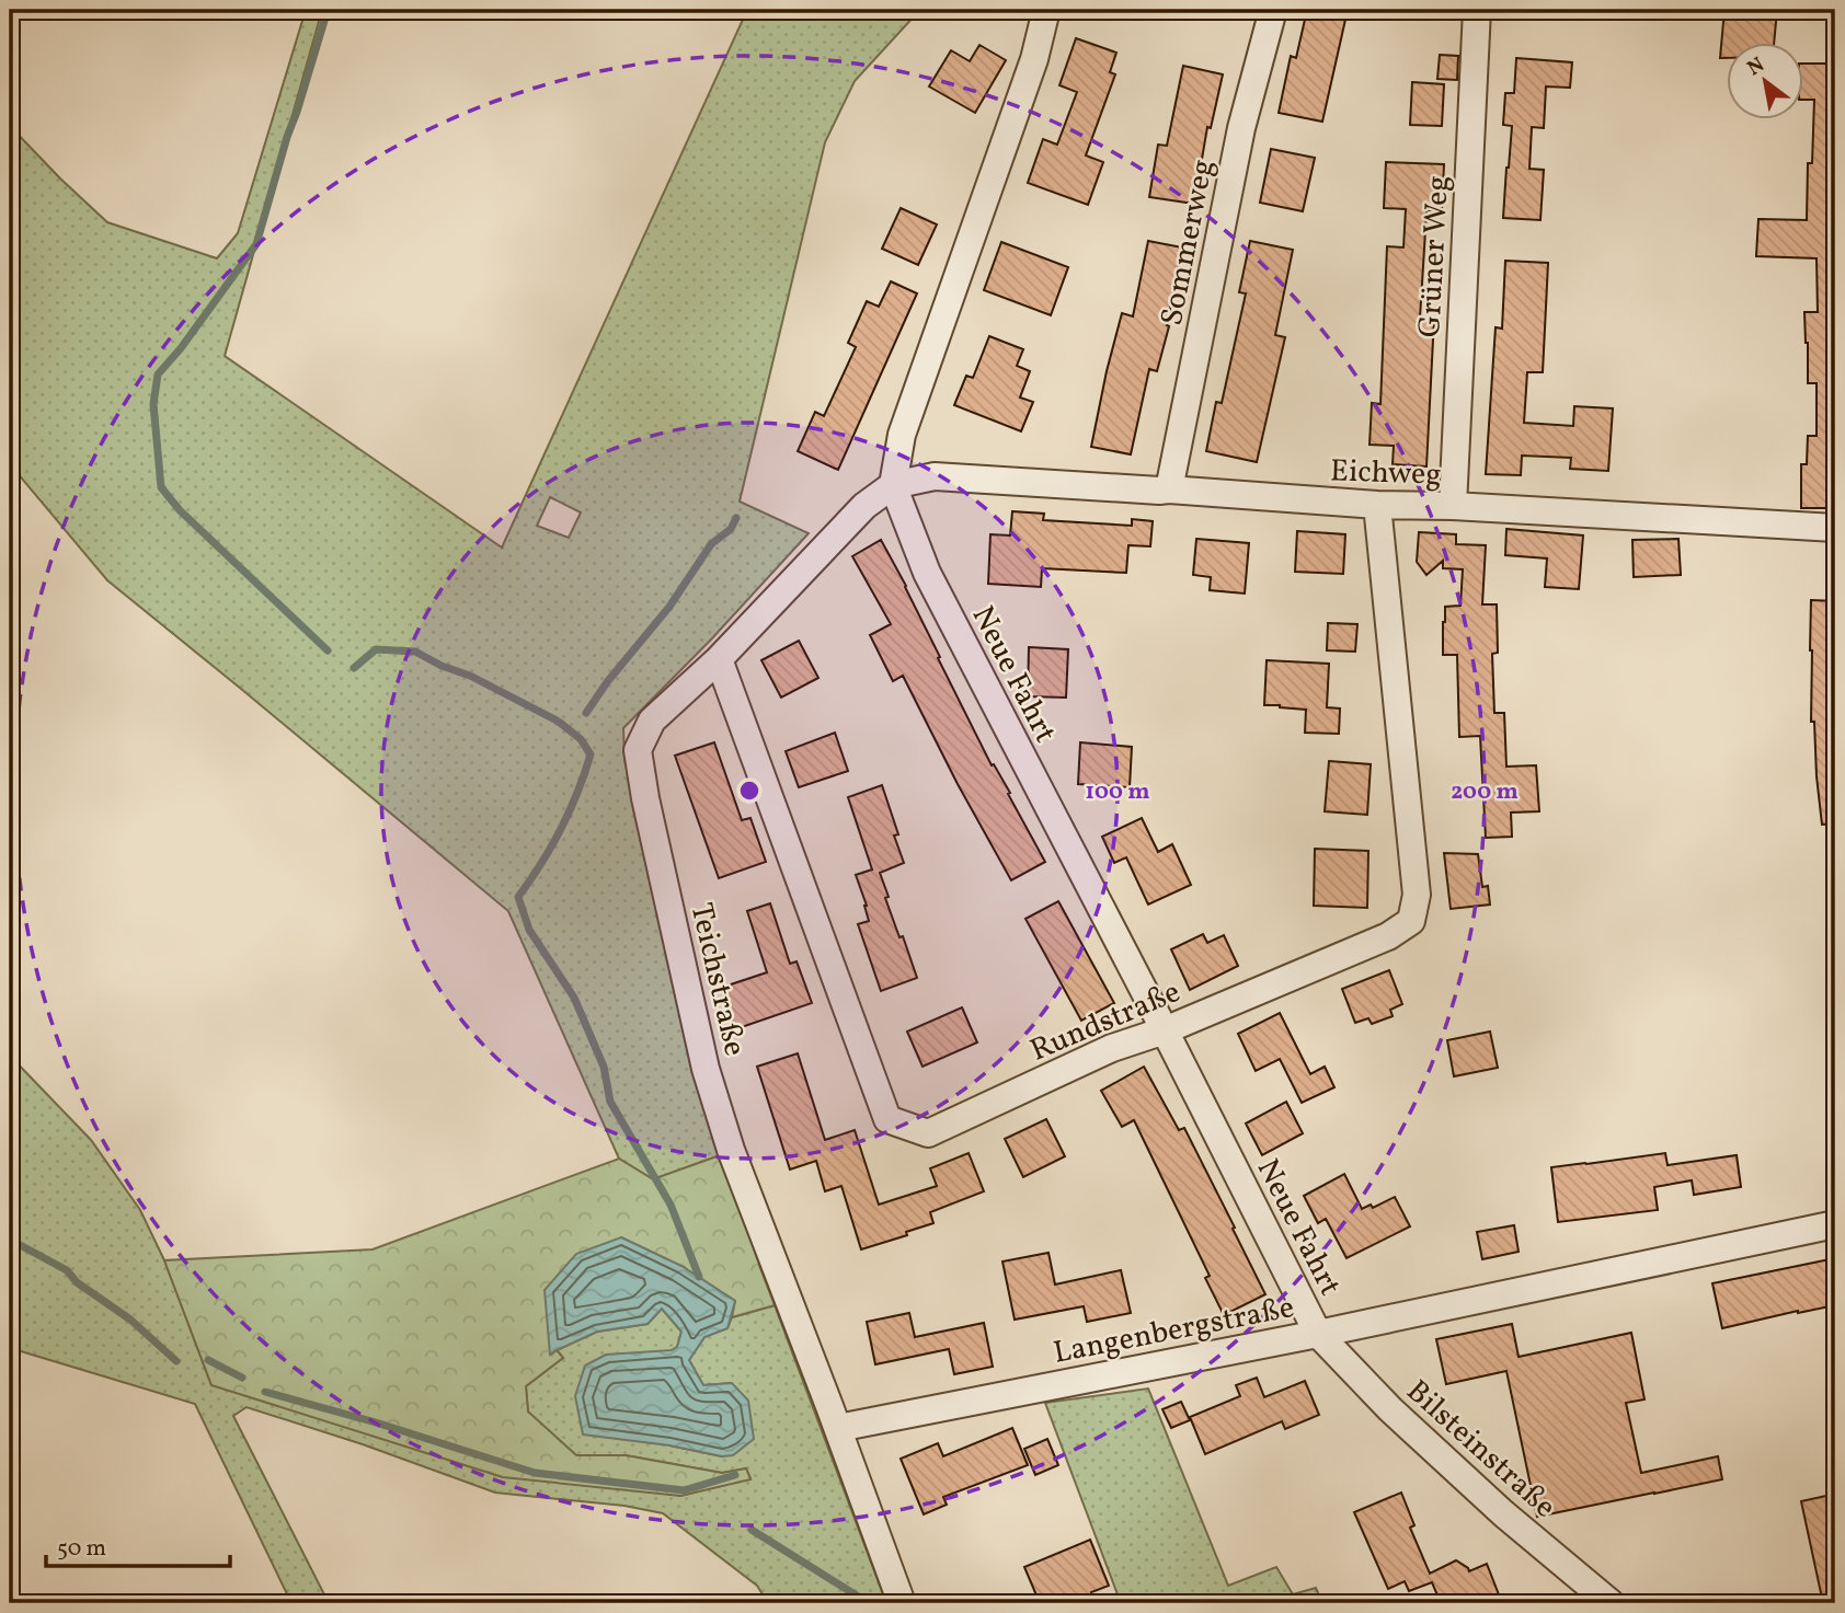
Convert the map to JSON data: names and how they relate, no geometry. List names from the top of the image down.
{
  "streets": {
    "street": [
      "Sommerweg",
      "Grüner Weg",
      "Eichweg",
      "Neue Fahrt",
      "Teichstraße",
      "Rundstraße",
      "Langenbergstraße",
      "Bilsteinstraße"
    ]
  },
  "crossings": [
    ["Sommerweg", "Eichweg"],
    ["Grüner Weg", "Eichweg"],
    ["Eichweg", "Teichstraße"],
    ["Eichweg", "Rundstraße"],
    ["Neue Fahrt", "Teichstraße"],
    ["Neue Fahrt", "Rundstraße"],
    ["Neue Fahrt", "Langenbergstraße"],
    ["Neue Fahrt", "Bilsteinstraße"],
    ["Teichstraße", "Rundstraße"],
    ["Teichstraße", "Langenbergstraße"],
    ["Langenbergstraße", "Bilsteinstraße"]
  ],
  "scale_bar": "50 m",
  "north": "top left",
  "rings": ["100 m", "200 m"]
}
